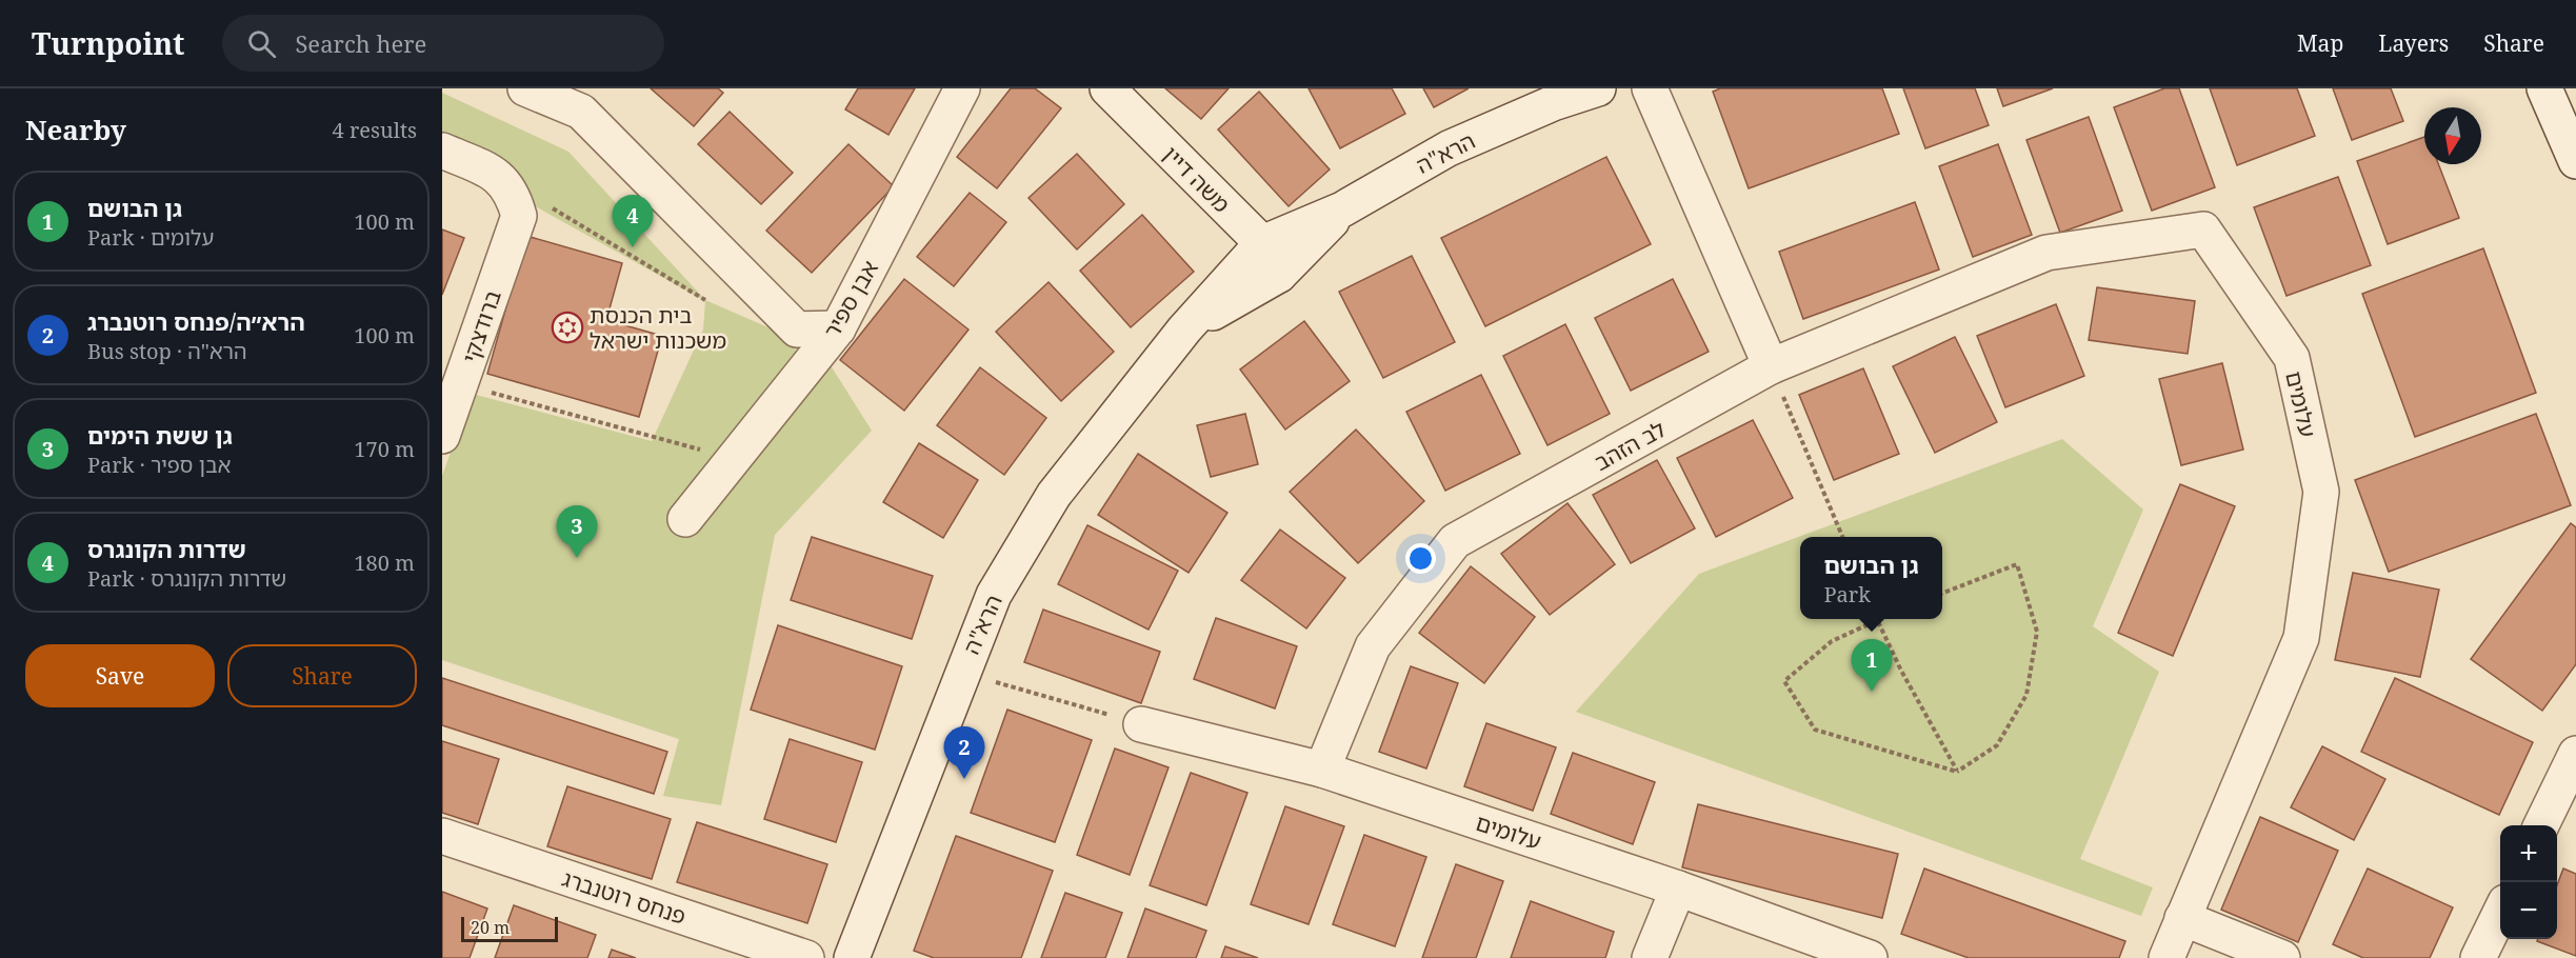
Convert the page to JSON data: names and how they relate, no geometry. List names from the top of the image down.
{
  "streets": {
    "street": [
      "הרא\"ה",
      "משה דיין",
      "אבן ספיר",
      "ברודצקי",
      "עלומים",
      "לב הזהב",
      "פנחס רוטנברג"
    ]
  },
  "crossings": [
    ["הרא\"ה", "משה דיין"],
    ["עלומים", "לב הזהב"]
  ],
  "places": {
    "synagogue": ["בית הכנסת משכנות ישראל"]
  },
  "scale_bar": "20 m",
  "north": "bottom",
  "page": {
    "header": "Turnpoint",
    "search": "Search here",
    "nav": ["Map", "Layers", "Share"],
    "heading": ["Nearby", "4 results"],
    "list": [
      {
        "mark": "1",
        "name": "גן הבושם",
        "note": "Park · עלומים",
        "value": "100 m"
      },
      {
        "mark": "2",
        "name": "הרא״ה/פנחס רוטנברג",
        "note": "Bus stop · הרא\"ה",
        "value": "100 m"
      },
      {
        "mark": "3",
        "name": "גן ששת הימים",
        "note": "Park · אבן ספיר",
        "value": "170 m"
      },
      {
        "mark": "4",
        "name": "שדרות הקונגרס",
        "note": "Park · שדרות הקונגרס",
        "value": "180 m"
      }
    ],
    "pins": [
      "4",
      "3",
      "1",
      "2"
    ],
    "popup": ["גן הבושם", "Park"],
    "buttons": ["Save", "Share"],
    "map_buttons": ["+", "−"],
    "scale": "20 m"
  }
}
